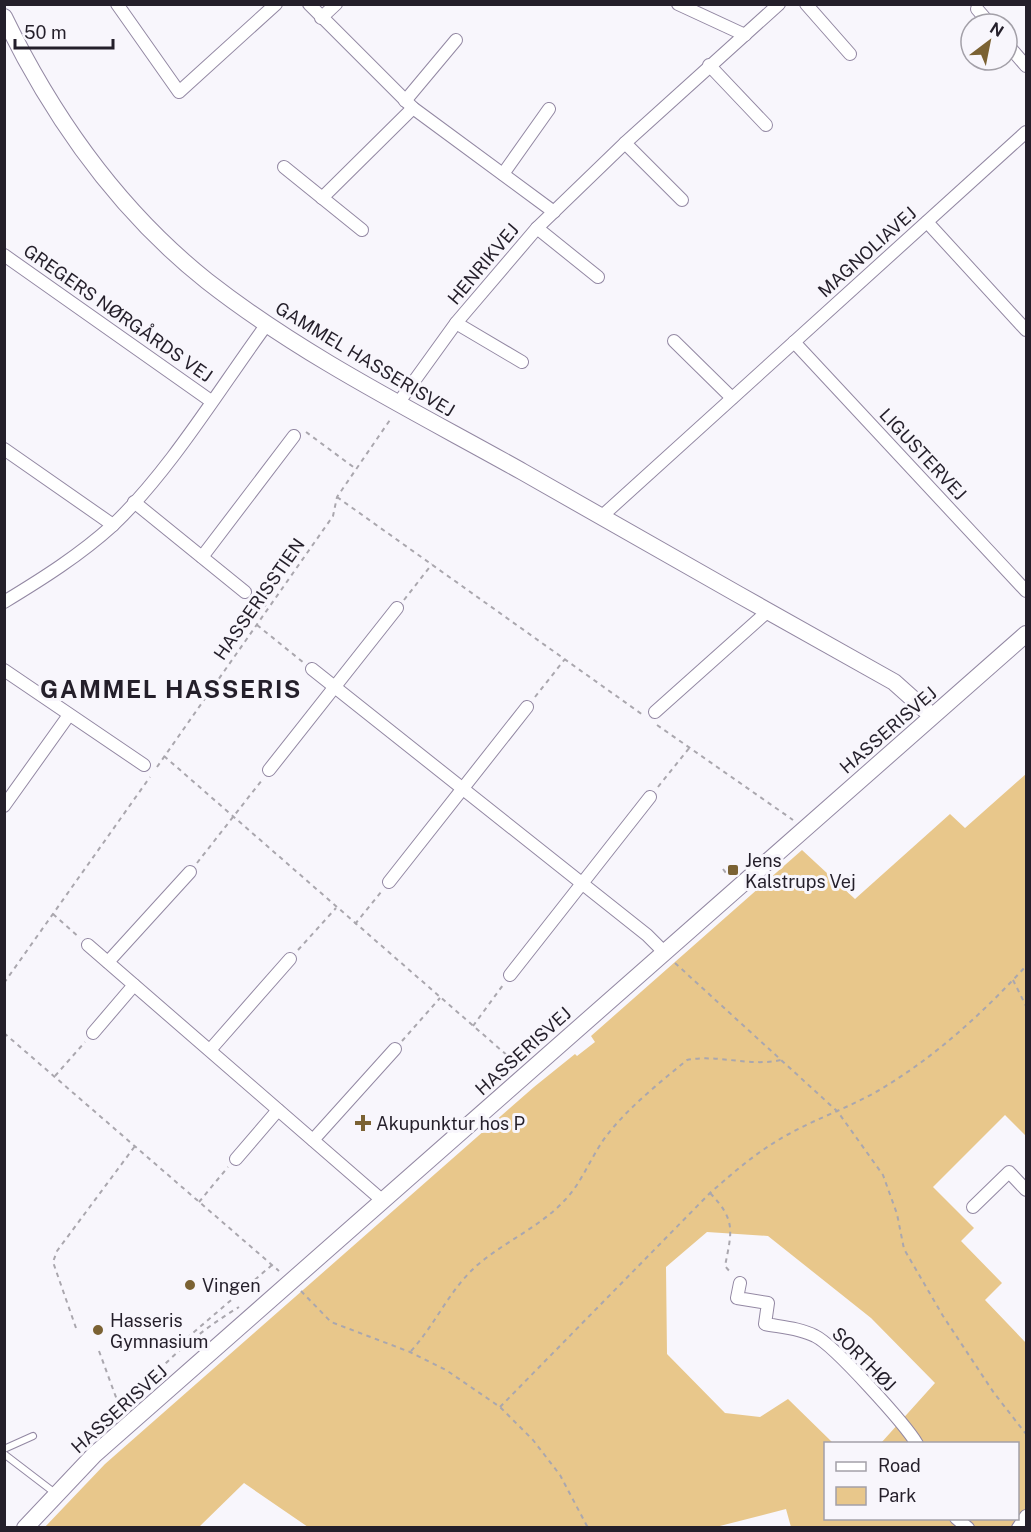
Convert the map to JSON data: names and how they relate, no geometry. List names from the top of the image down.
{
  "streets": {
    "street": [
      "MAGNOLIAVEJ",
      "HENRIKVEJ",
      "GREGERS NØRGÅRDS VEJ",
      "GAMMEL HASSERISVEJ",
      "LIGUSTERVEJ",
      "HASSERISVEJ",
      "SORTHØJ"
    ],
    "path": ["HASSERISSTIEN"]
  },
  "crossings": [
    ["MAGNOLIAVEJ", "GAMMEL HASSERISVEJ"],
    ["MAGNOLIAVEJ", "LIGUSTERVEJ"],
    ["HENRIKVEJ", "GAMMEL HASSERISVEJ"],
    ["HENRIKVEJ", "HASSERISSTIEN"],
    ["GAMMEL HASSERISVEJ", "HASSERISSTIEN"],
    ["GAMMEL HASSERISVEJ", "HASSERISVEJ"]
  ],
  "districts": ["GAMMEL HASSERIS"],
  "places": {
    "transit": ["Jens Kalstrups Vej"],
    "health": ["Akupunktur hos P"],
    "other": ["Vingen", "Hasseris Gymnasium"]
  },
  "legend": ["Road", "Park"],
  "scale_bar": "50 m",
  "north": "top right"
}
